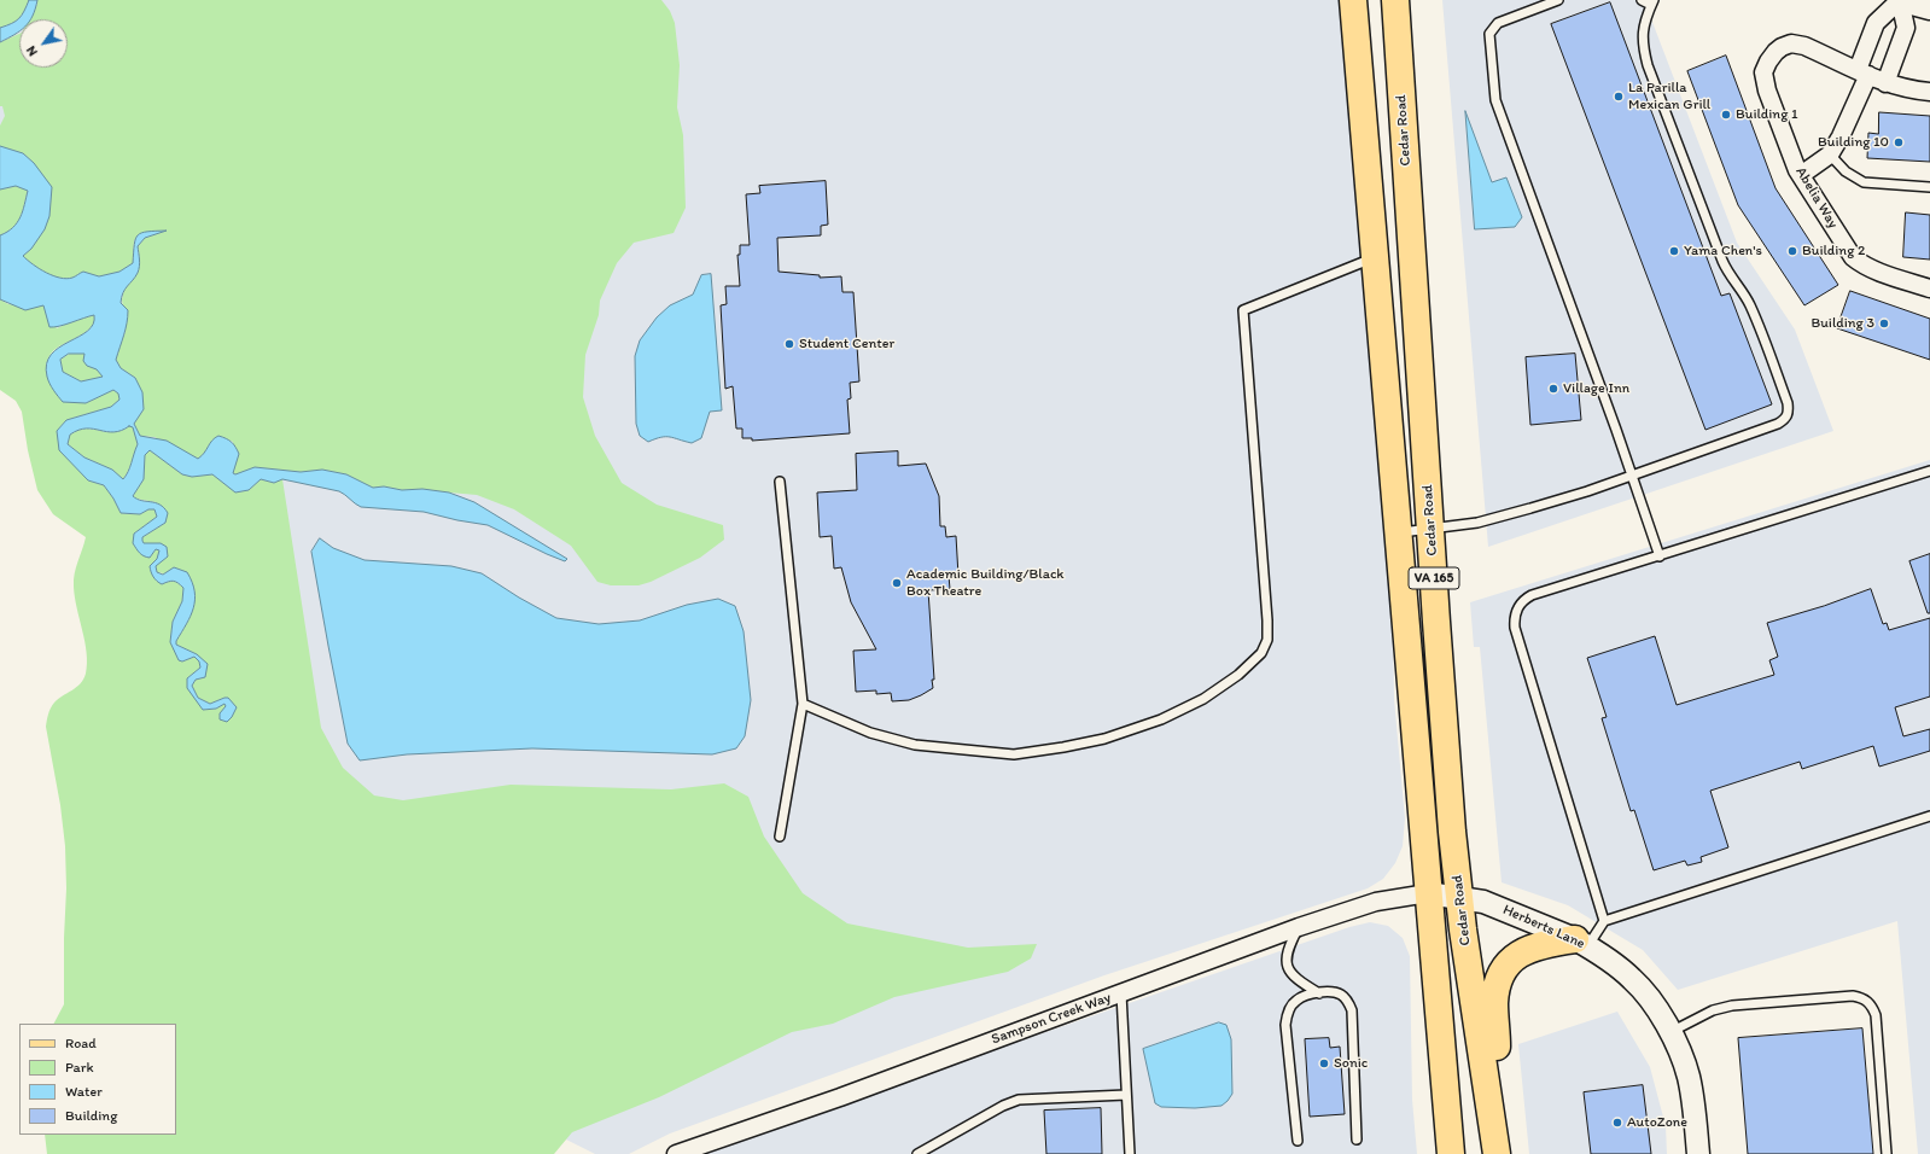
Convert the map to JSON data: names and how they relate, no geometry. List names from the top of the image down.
{
  "streets": {
    "main road": ["Cedar Road", "VA 165"],
    "street": ["Abelia Way", "Herberts Lane", "Sampson Creek Way"]
  },
  "crossings": [
    ["Cedar Road", "Herberts Lane"],
    ["VA 165", "Herberts Lane"],
    ["VA 165", "Sampson Creek Way"],
    ["Herberts Lane", "Sampson Creek Way"]
  ],
  "places": [
    "La Parilla Mexican Grill",
    "Building 1",
    "Building 10",
    "Yama Chen's",
    "Building 2",
    "Building 3",
    "Student Center",
    "Village Inn",
    "Academic Building/Black Box Theatre",
    "Sonic",
    "AutoZone"
  ],
  "legend": [
    "Road",
    "Park",
    "Water",
    "Building"
  ],
  "north": "bottom left"
}
